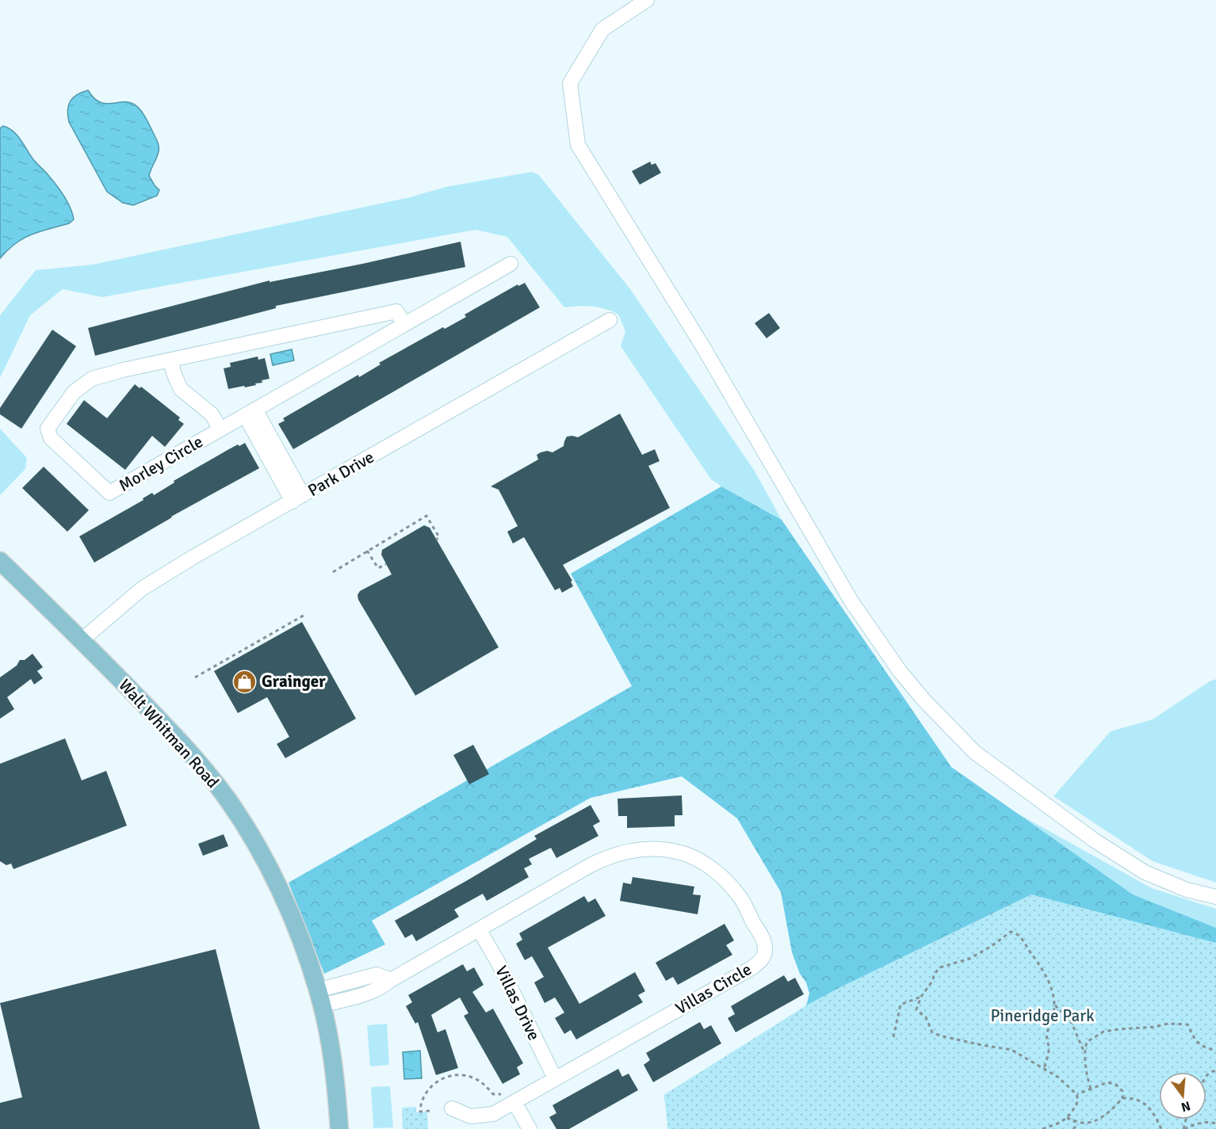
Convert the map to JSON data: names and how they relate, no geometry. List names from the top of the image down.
{
  "streets": {
    "main road": ["Walt Whitman Road"],
    "street": [
      "Morley Circle",
      "Park Drive",
      "Villas Circle",
      "Villas Drive"
    ]
  },
  "crossings": [
    ["Park Drive", "Walt Whitman Road"],
    ["Walt Whitman Road", "Villas Circle"],
    ["Villas Circle", "Villas Drive"]
  ],
  "parks": ["Pineridge Park"],
  "places": {
    "shop": ["Grainger"]
  },
  "north": "bottom"
}
